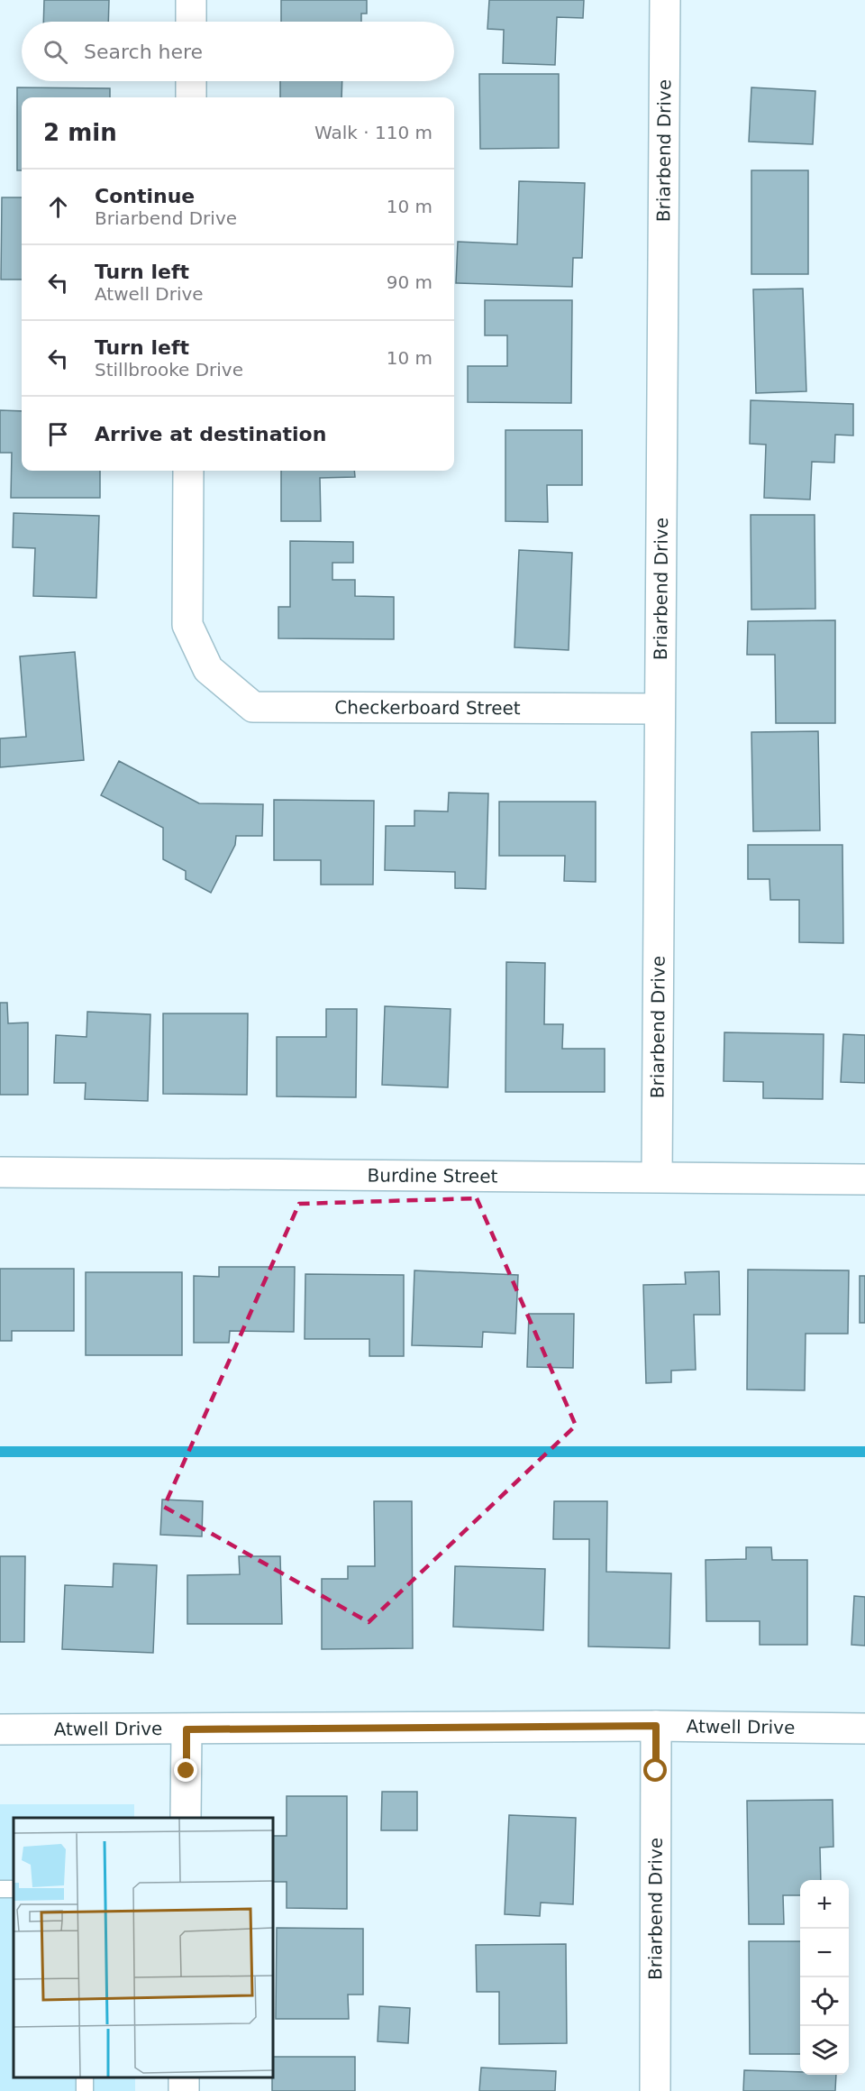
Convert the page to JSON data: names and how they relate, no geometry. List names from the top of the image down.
{
  "streets": {
    "street": [
      "Briarbend Drive",
      "Checkerboard Street",
      "Burdine Street",
      "Atwell Drive"
    ]
  },
  "crossings": [
    ["Briarbend Drive", "Checkerboard Street"],
    ["Briarbend Drive", "Burdine Street"],
    ["Briarbend Drive", "Atwell Drive"]
  ],
  "page": {
    "search": "Search here",
    "heading": ["2 min", "Walk · 110 m"],
    "list": [
      ["Continue", "Briarbend Drive", "10 m"],
      ["Turn left", "Atwell Drive", "90 m"],
      ["Turn left", "Stillbrooke Drive", "10 m"],
      "Arrive at destination"
    ],
    "map_buttons": ["+", "−"]
  }
}
